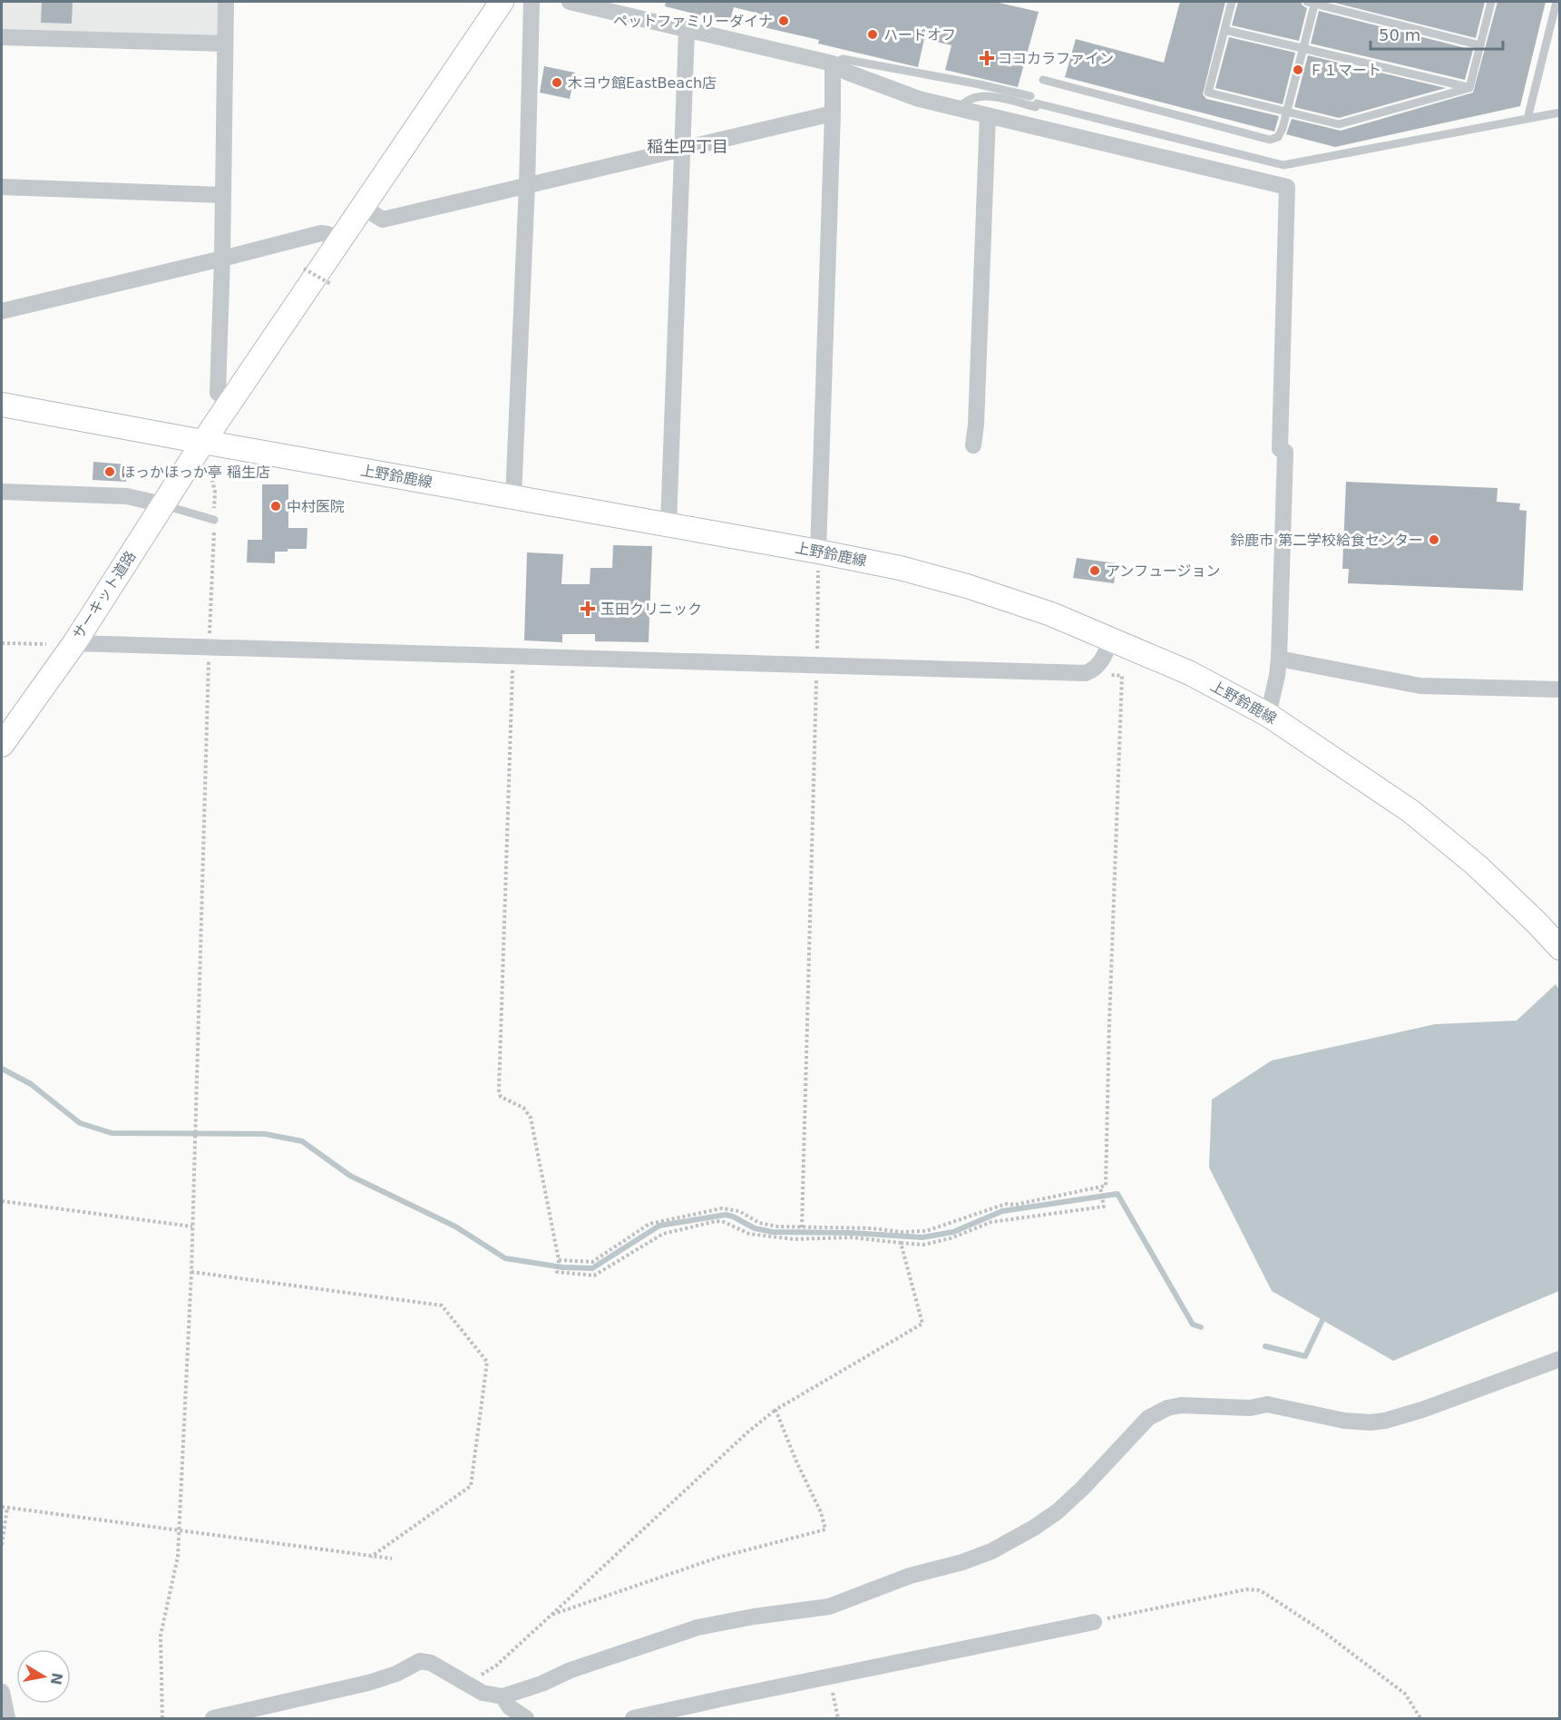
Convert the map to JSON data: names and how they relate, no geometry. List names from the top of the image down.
{
  "streets": {
    "main road": ["上野鈴鹿線", "サーキット道路"]
  },
  "crossings": [
    ["上野鈴鹿線", "サーキット道路"]
  ],
  "districts": ["稲生四丁目"],
  "places": {
    "other": [
      "ペットファミリーダイナ",
      "ハードオフ",
      "Ｆ１マート",
      "木ヨウ館EastBeach店",
      "ほっかほっか亭 稲生店",
      "中村医院",
      "鈴鹿市 第二学校給食センター",
      "アンフュージョン"
    ],
    "health": ["ココカラファイン", "玉田クリニック"]
  },
  "scale_bar": "50 m",
  "north": "right"
}
